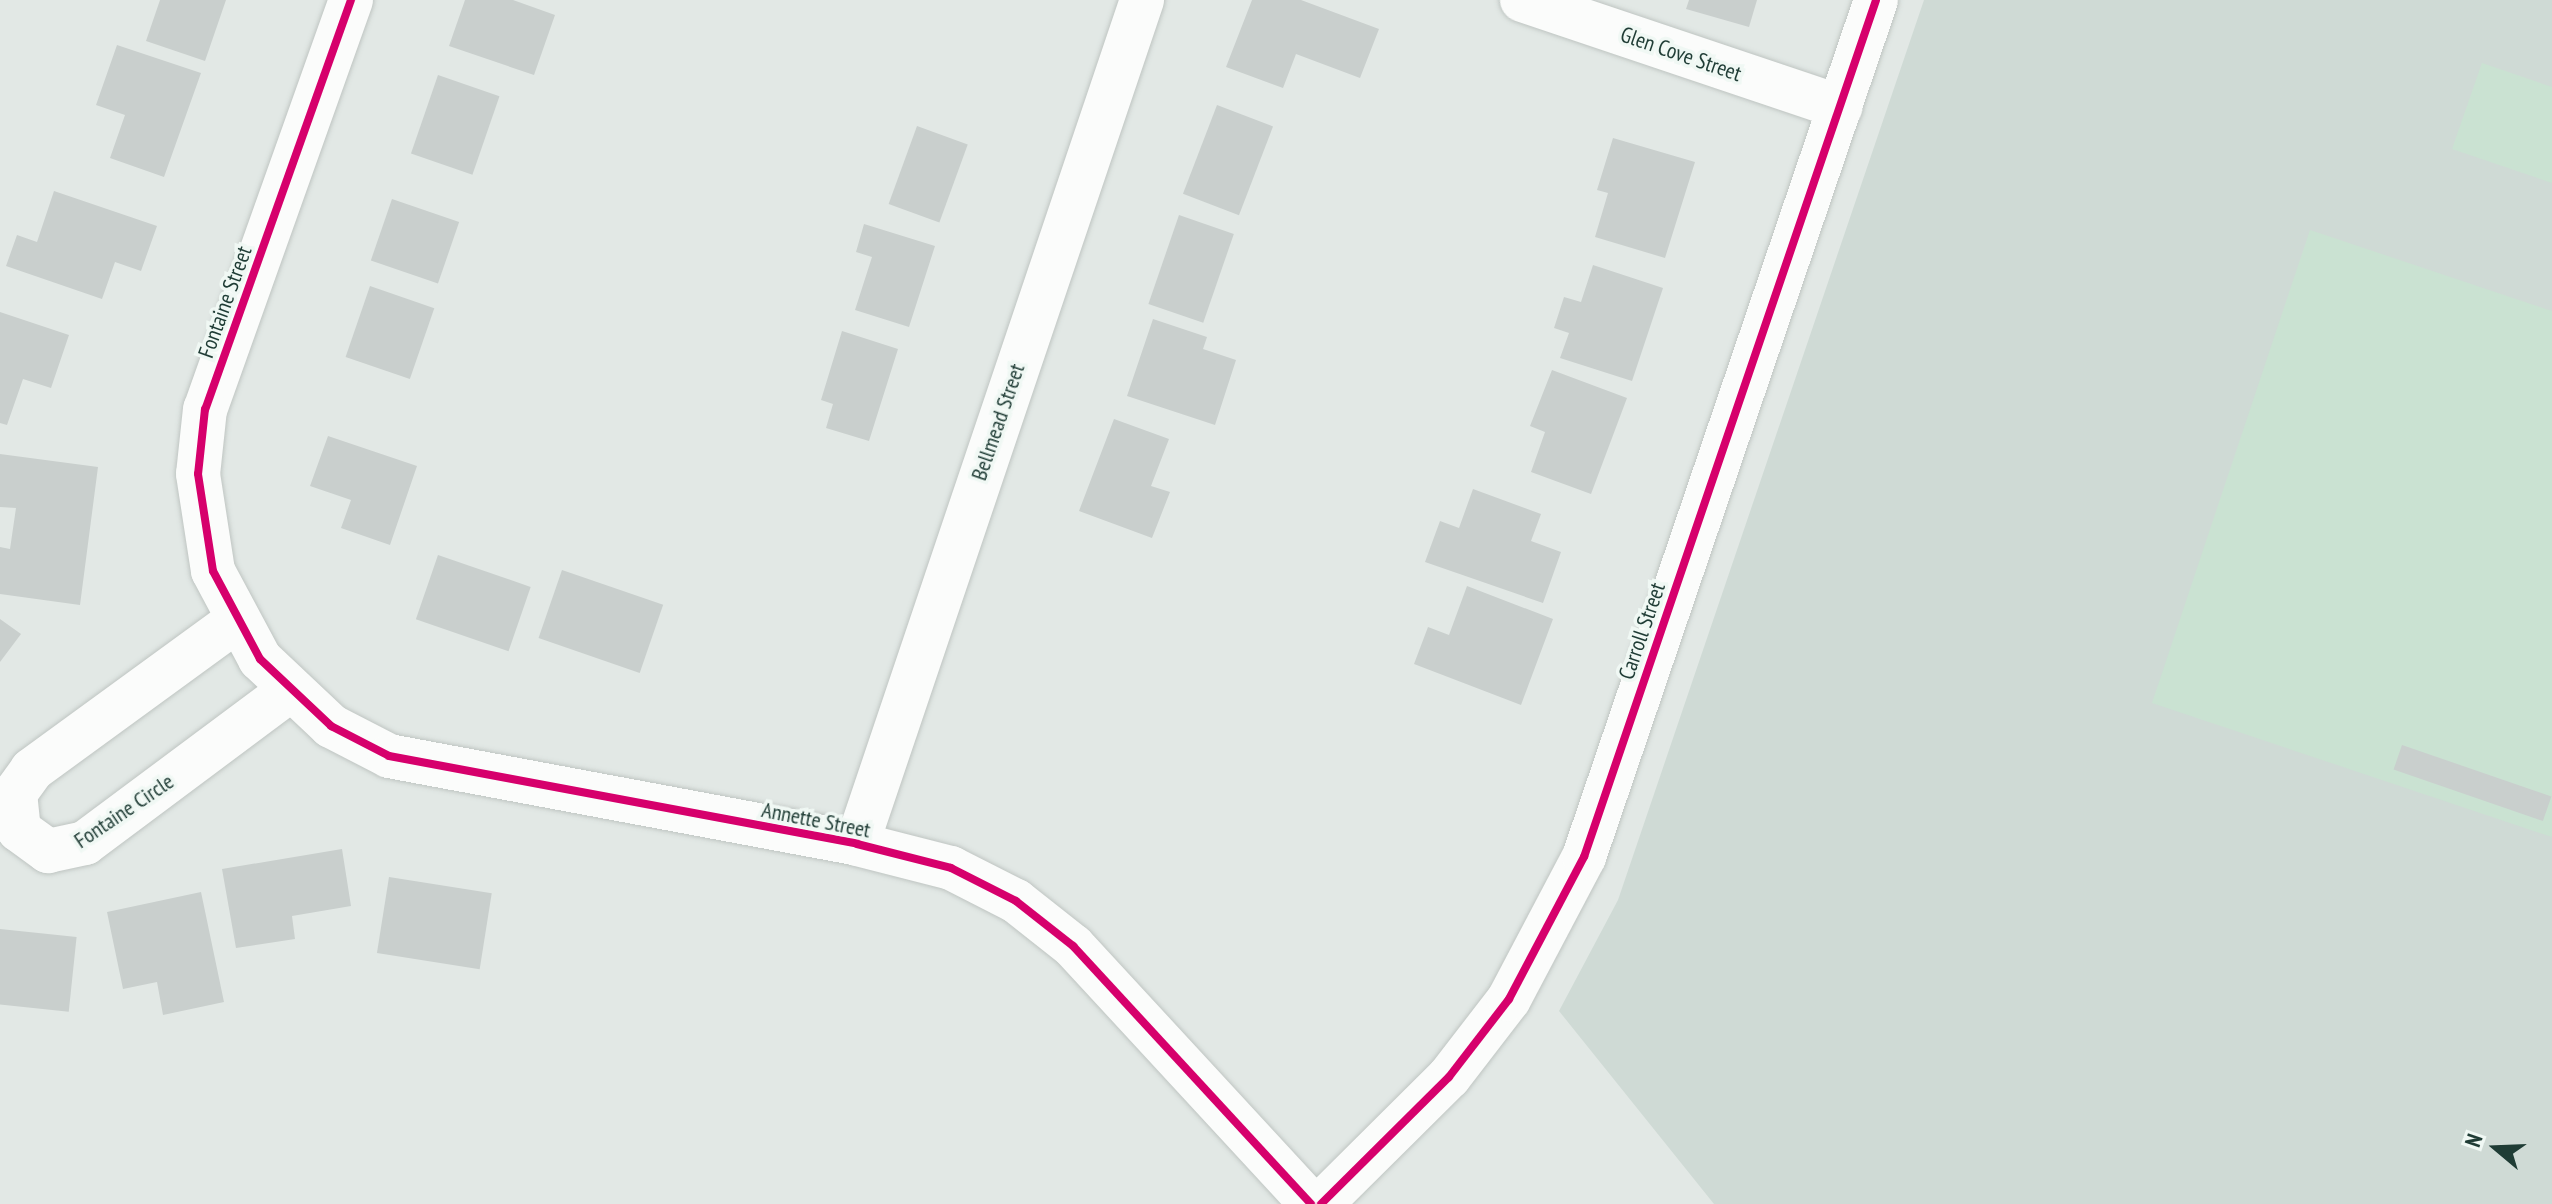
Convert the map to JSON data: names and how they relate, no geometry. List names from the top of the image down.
{
  "streets": {
    "street": [
      "Glen Cove Street",
      "Fontaine Street",
      "Bellmead Street",
      "Carroll Street",
      "Fontaine Circle",
      "Annette Street"
    ]
  },
  "crossings": [
    ["Glen Cove Street", "Carroll Street"],
    ["Fontaine Street", "Fontaine Circle"],
    ["Fontaine Street", "Annette Street"],
    ["Bellmead Street", "Annette Street"],
    ["Fontaine Circle", "Annette Street"]
  ],
  "north": "left"
}
